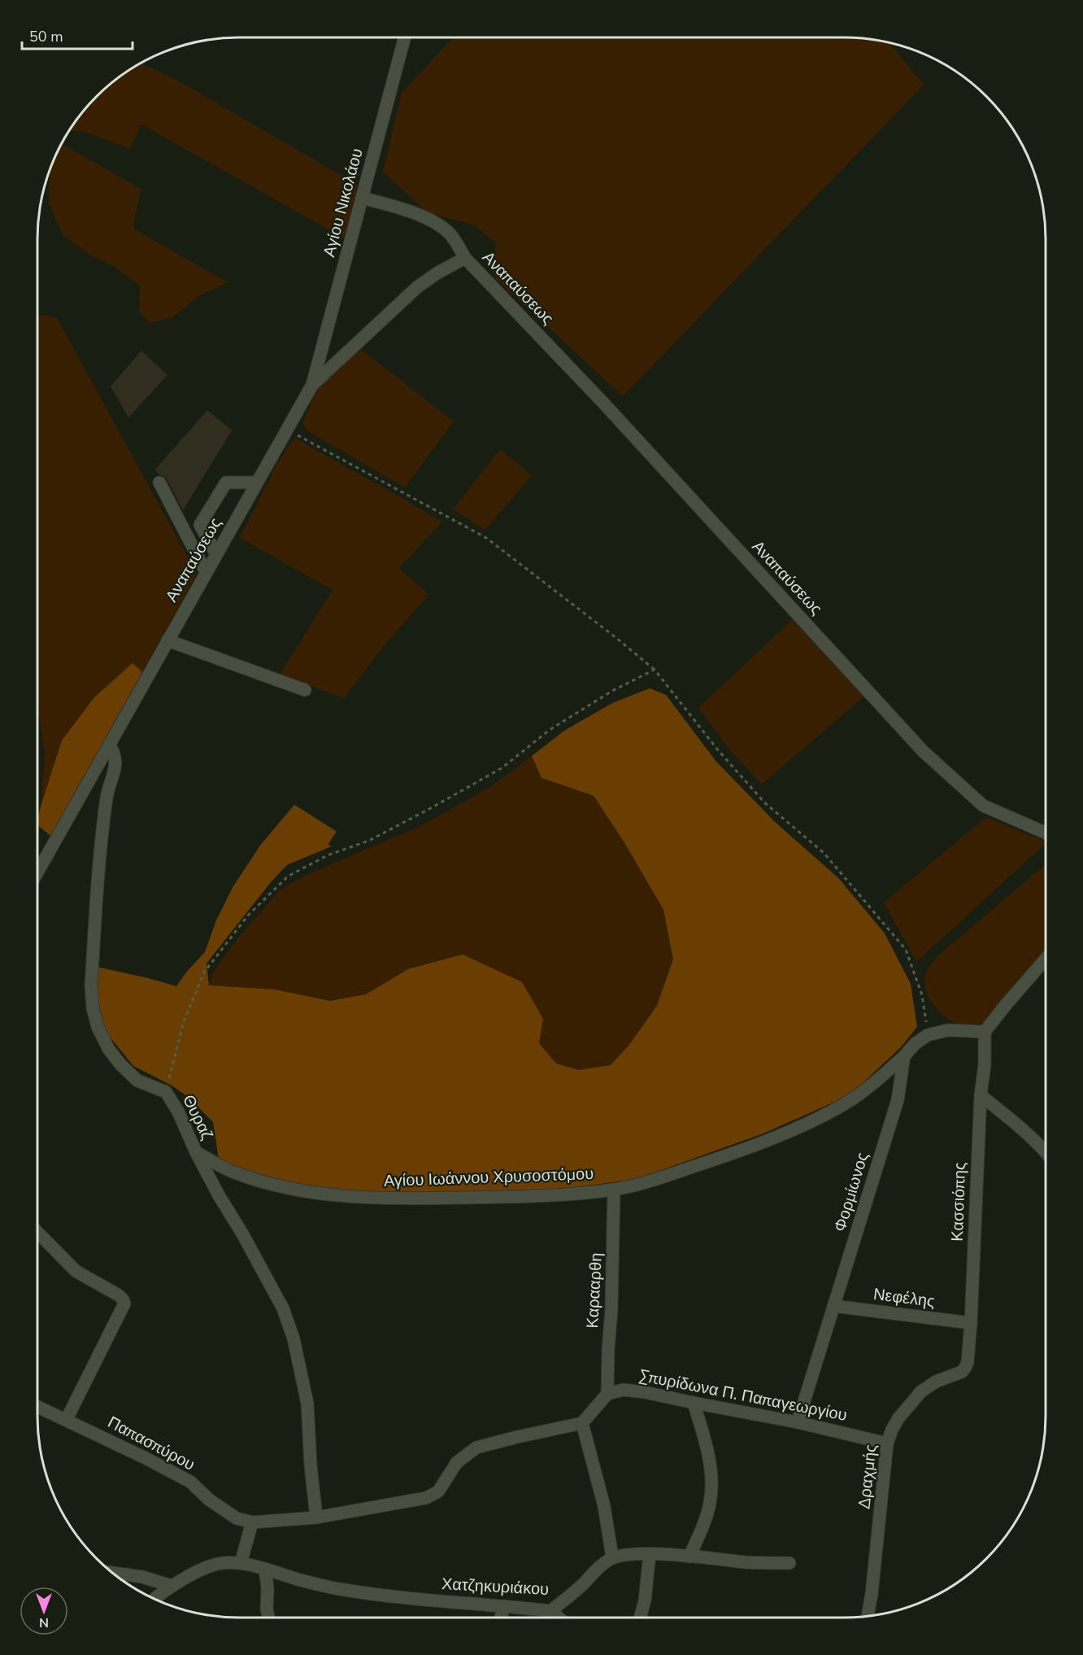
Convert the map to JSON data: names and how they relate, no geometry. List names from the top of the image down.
{
  "streets": {
    "street": [
      "Αγίου Νικολάου",
      "Αναπαύσεως",
      "Θυραζ",
      "Αγίου Ιωάννου Χρυσοστόμου",
      "Φορμίωνος",
      "Κασσιόπης",
      "Καρααρθη",
      "Νεφέλης",
      "Σπυρίδωνα Π. Παπαγεωργίου",
      "Παπασπύρου",
      "Δραχμής",
      "Χατζηκυριάκου"
    ]
  },
  "crossings": [
    ["Αγίου Νικολάου", "Αναπαύσεως"],
    ["Αναπαύσεως", "Θυραζ"],
    ["Θυραζ", "Αγίου Ιωάννου Χρυσοστόμου"],
    ["Αγίου Ιωάννου Χρυσοστόμου", "Φορμίωνος"],
    ["Αγίου Ιωάννου Χρυσοστόμου", "Καρααρθη"],
    ["Φορμίωνος", "Νεφέλης"],
    ["Φορμίωνος", "Σπυρίδωνα Π. Παπαγεωργίου"],
    ["Κασσιόπης", "Νεφέλης"],
    ["Κασσιόπης", "Δραχμής"],
    ["Καρααρθη", "Σπυρίδωνα Π. Παπαγεωργίου"],
    ["Σπυρίδωνα Π. Παπαγεωργίου", "Δραχμής"]
  ],
  "scale_bar": "50 m",
  "north": "bottom"
}
